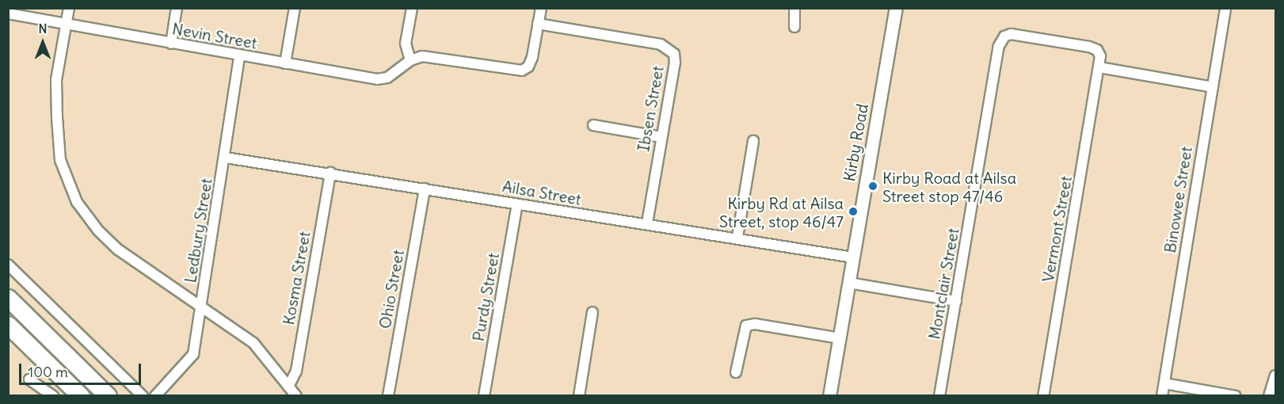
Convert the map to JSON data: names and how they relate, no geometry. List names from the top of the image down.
{
  "streets": {
    "street": [
      "Nevin Street",
      "Ibsen Street",
      "Kirby Road",
      "Ailsa Street",
      "Binowee Street",
      "Vermont Street",
      "Ledbury Street",
      "Kosma Street",
      "Montclair Street",
      "Ohio Street",
      "Purdy Street"
    ]
  },
  "crossings": [
    ["Nevin Street", "Ledbury Street"],
    ["Ibsen Street", "Ailsa Street"],
    ["Kirby Road", "Ailsa Street"],
    ["Ailsa Street", "Ledbury Street"],
    ["Ailsa Street", "Kosma Street"],
    ["Ailsa Street", "Ohio Street"],
    ["Ailsa Street", "Purdy Street"],
    ["Vermont Street", "Montclair Street"]
  ],
  "places": ["Kirby Road at Ailsa Street stop 47/46", "Kirby Rd at Ailsa Street, stop 46/47"],
  "scale_bar": "100 m",
  "north": "top"
}
